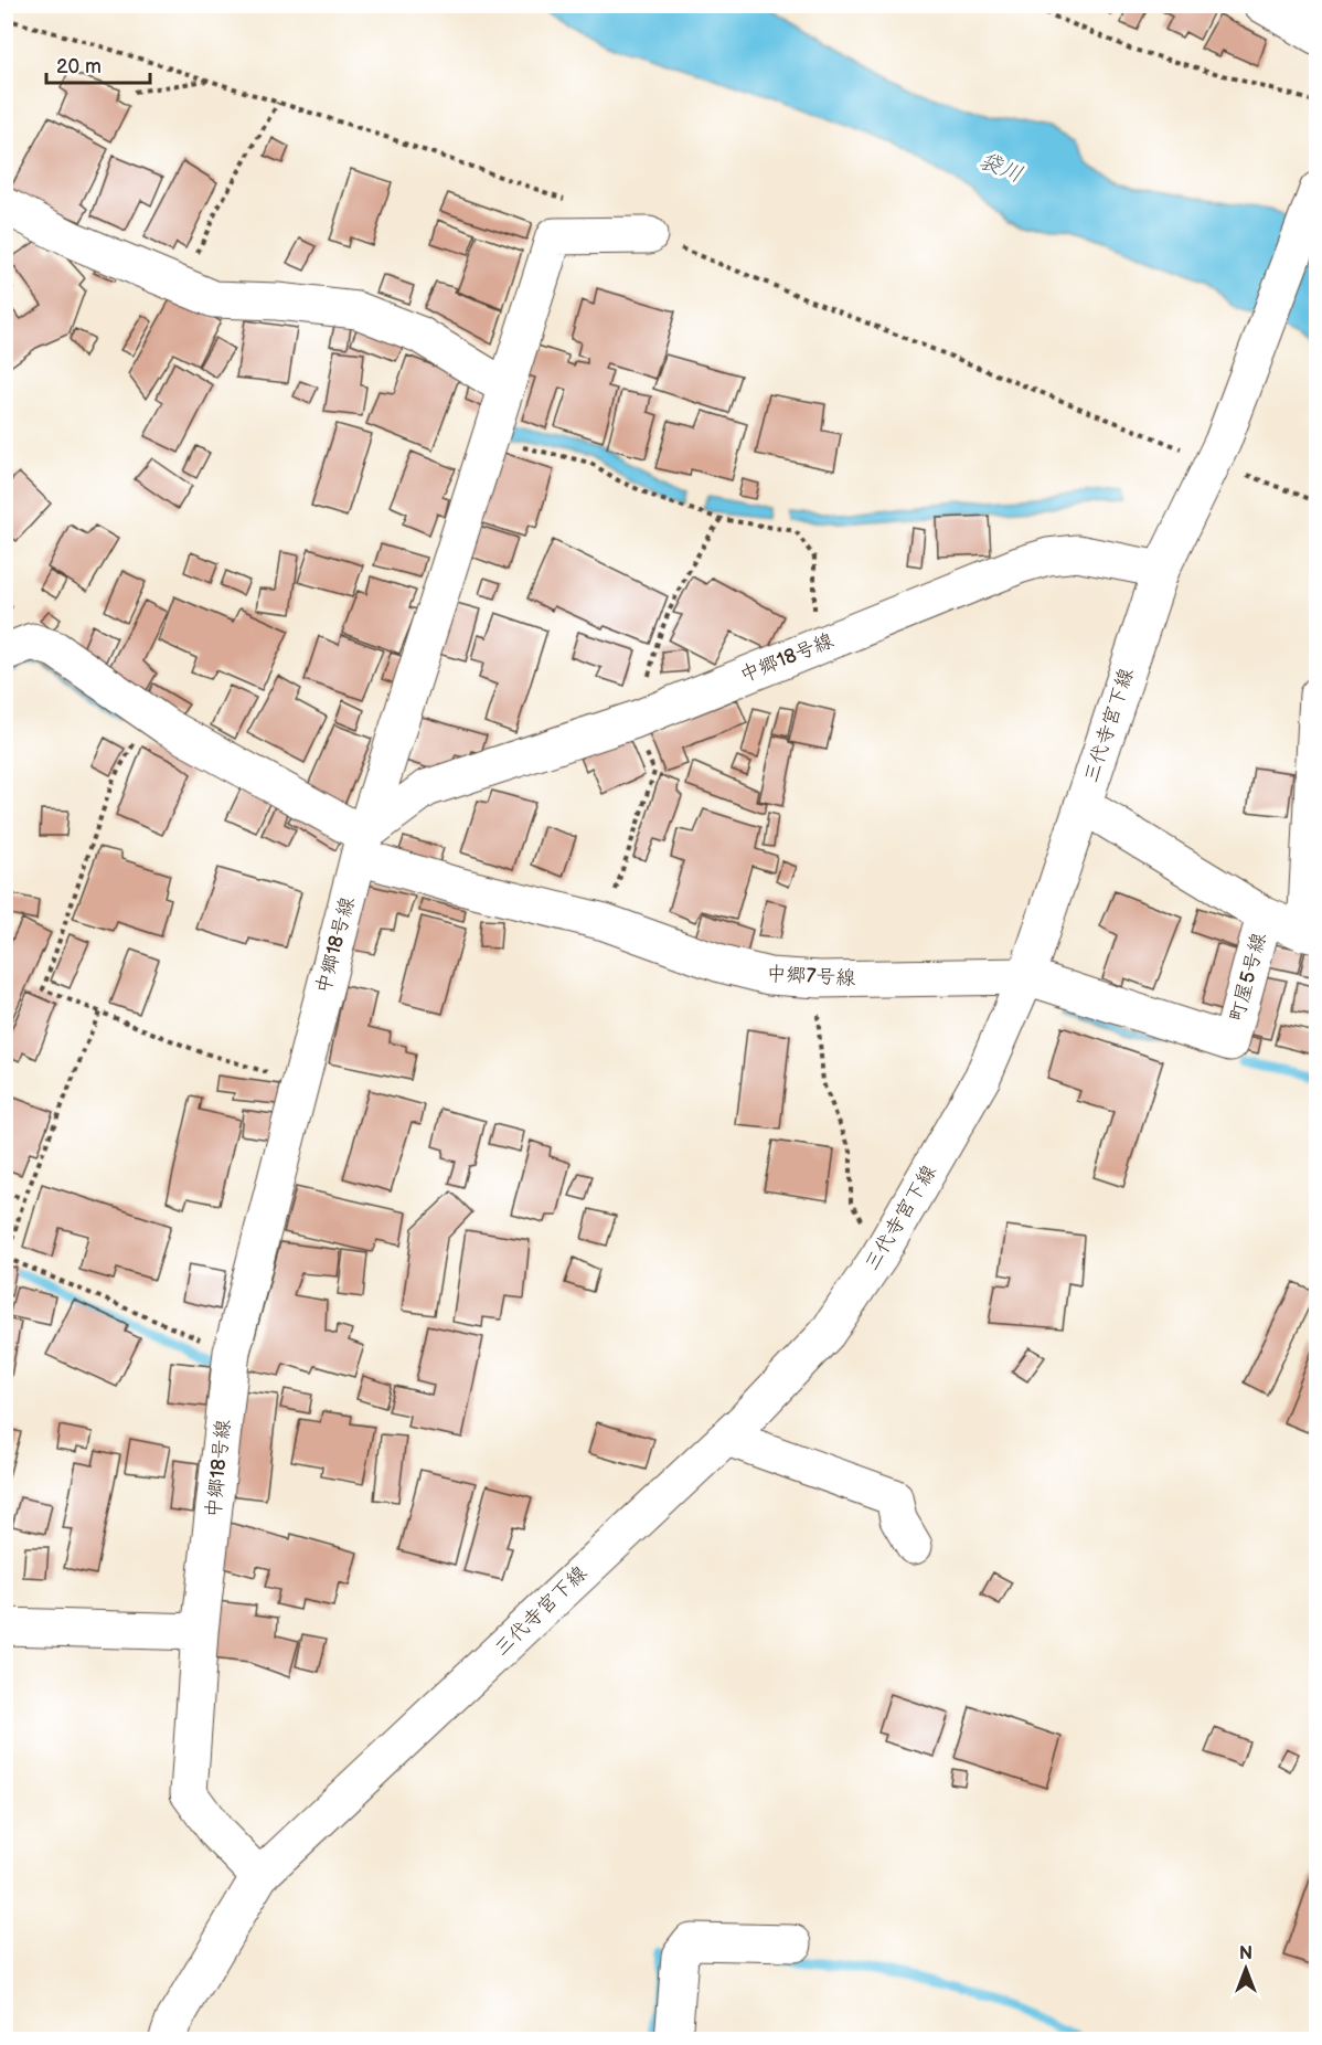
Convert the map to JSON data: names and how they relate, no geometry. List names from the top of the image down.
{
  "streets": {
    "street": [
      "中郷18号線",
      "三代寺宮下線",
      "中郷7号線",
      "町屋5号線"
    ]
  },
  "crossings": [
    ["中郷18号線", "三代寺宮下線"],
    ["中郷18号線", "中郷7号線"],
    ["三代寺宮下線", "中郷7号線"],
    ["中郷7号線", "町屋5号線"]
  ],
  "water": ["袋川"],
  "scale_bar": "20 m",
  "north": "top"
}
